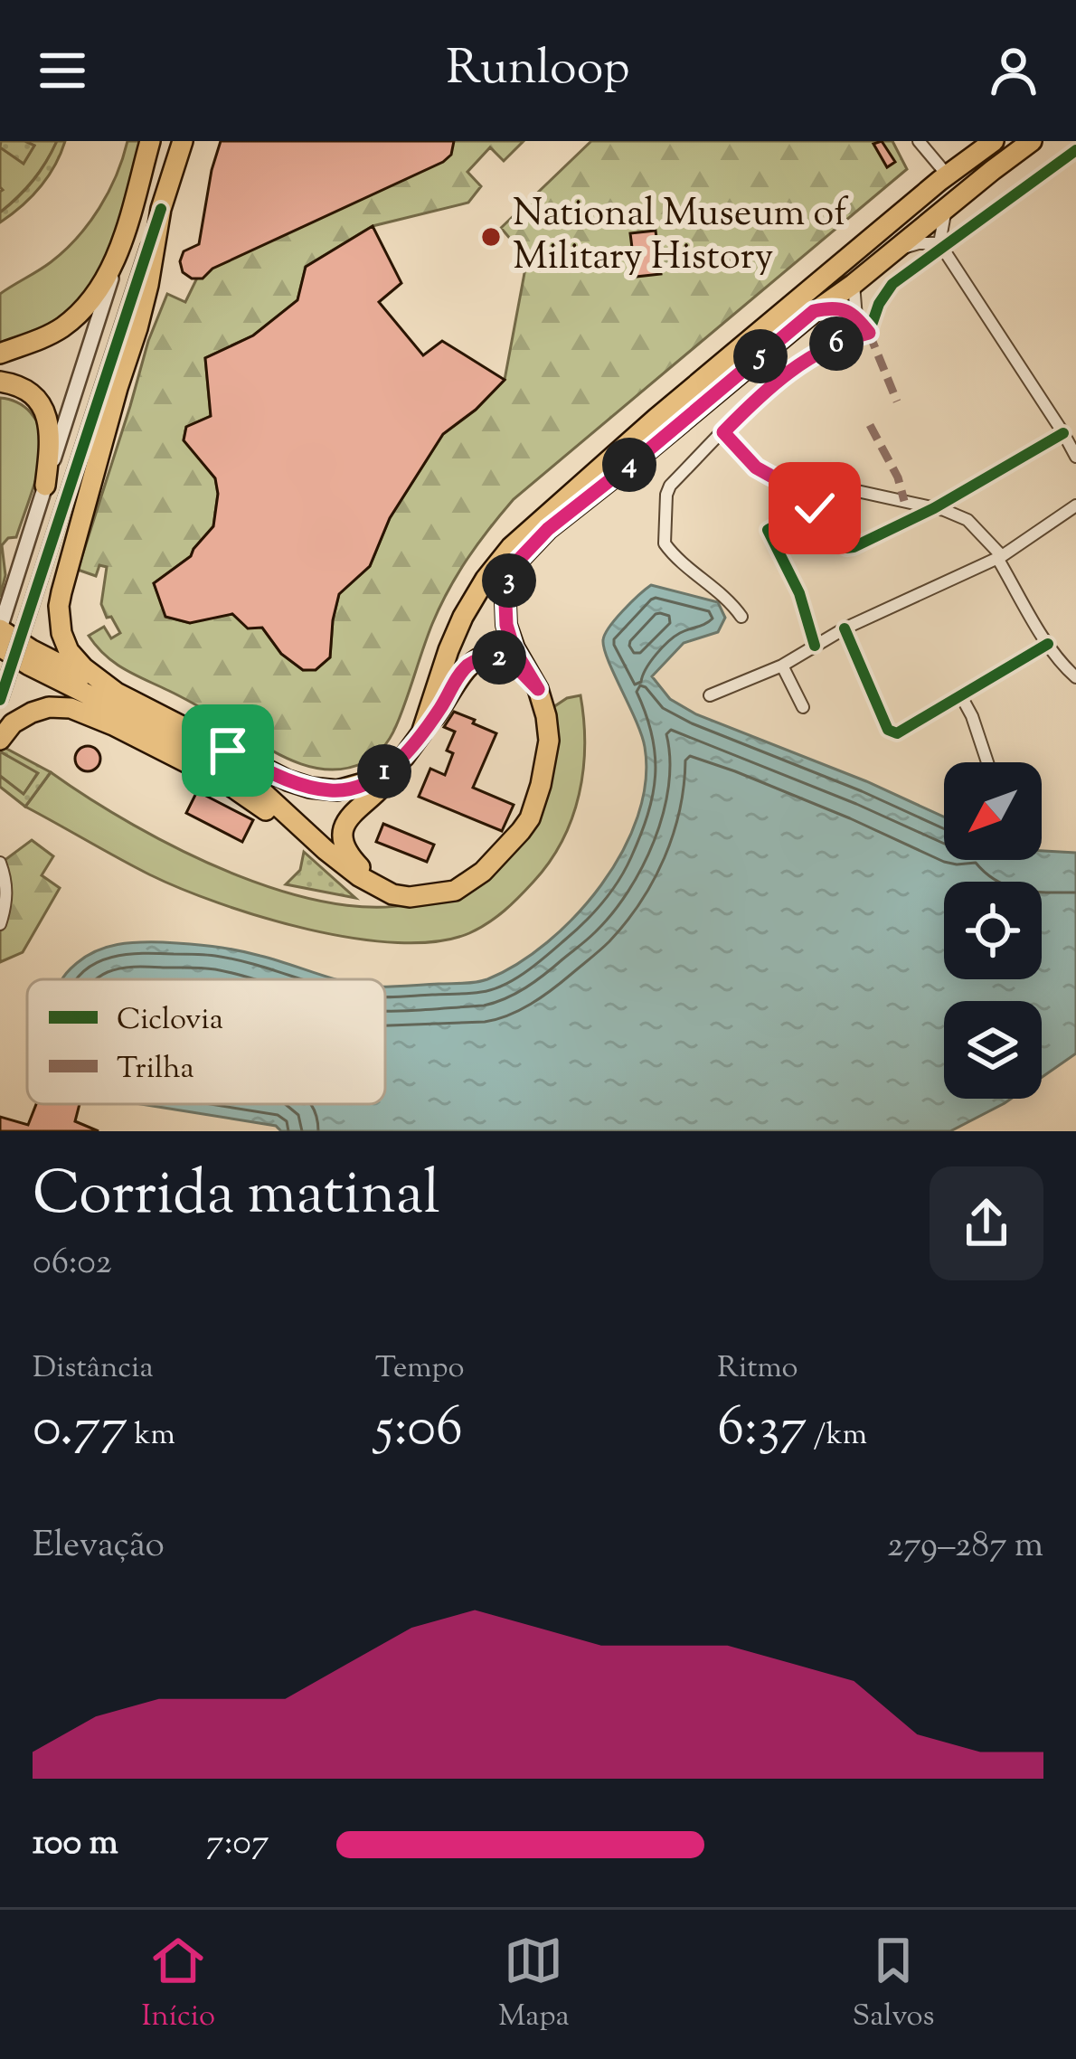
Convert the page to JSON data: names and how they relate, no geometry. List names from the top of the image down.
{
  "places": ["National Museum of Military History"],
  "legend": ["Ciclovia", "Trilha"],
  "north": "bottom left",
  "page": {
    "header": "Runloop",
    "pins": [
      "6",
      "5",
      "4",
      "3",
      "2",
      "1"
    ],
    "heading": ["Corrida matinal", "06:02"],
    "stats": [
      ["Distância", "0.77 km"],
      ["Tempo", "5:06"],
      ["Ritmo", "6:37 /km"]
    ],
    "chart": ["Elevação", "279–287 m"],
    "list": [
      {
        "name": "100 m",
        "note": "7:07"
      }
    ],
    "tabs": ["Início", "Mapa", "Salvos"]
  }
}
